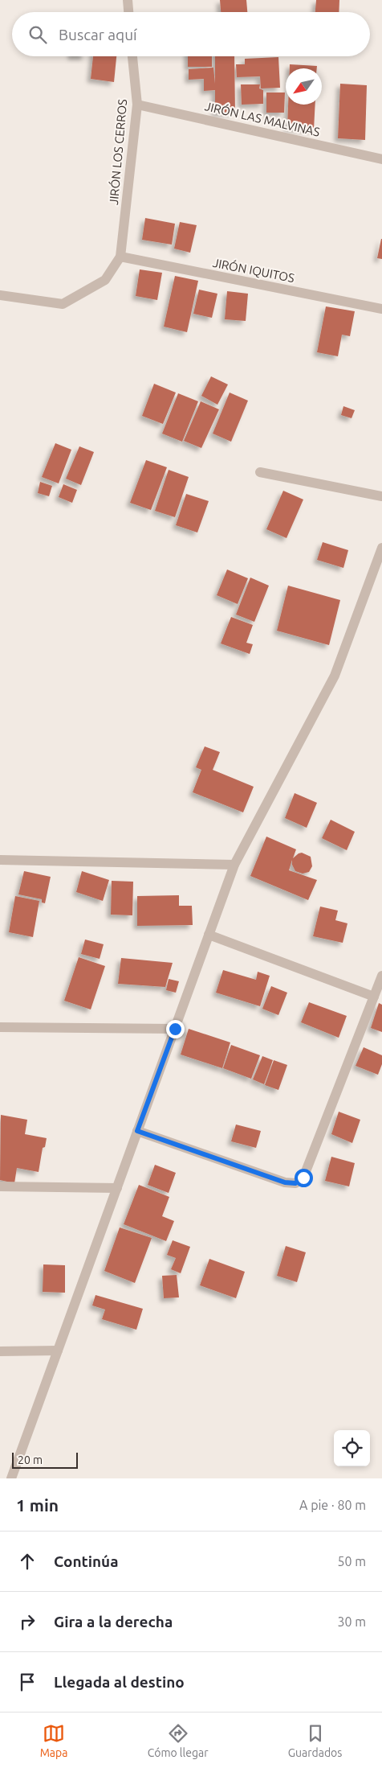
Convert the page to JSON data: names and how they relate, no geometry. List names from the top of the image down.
{
  "streets": {
    "street": ["JIRÓN LAS MALVINAS", "JIRÓN LOS CERROS", "JIRÓN IQUITOS"]
  },
  "crossings": [
    ["JIRÓN LAS MALVINAS", "JIRÓN LOS CERROS"],
    ["JIRÓN LOS CERROS", "JIRÓN IQUITOS"]
  ],
  "scale_bar": "20 m",
  "north": "bottom left",
  "page": {
    "search": "Buscar aquí",
    "scale": "20 m",
    "heading": ["1 min", "A pie · 80 m"],
    "list": [
      ["Continúa", "50 m"],
      ["Gira a la derecha", "30 m"],
      "Llegada al destino"
    ],
    "nav": ["Mapa", "Cómo llegar", "Guardados"]
  }
}
